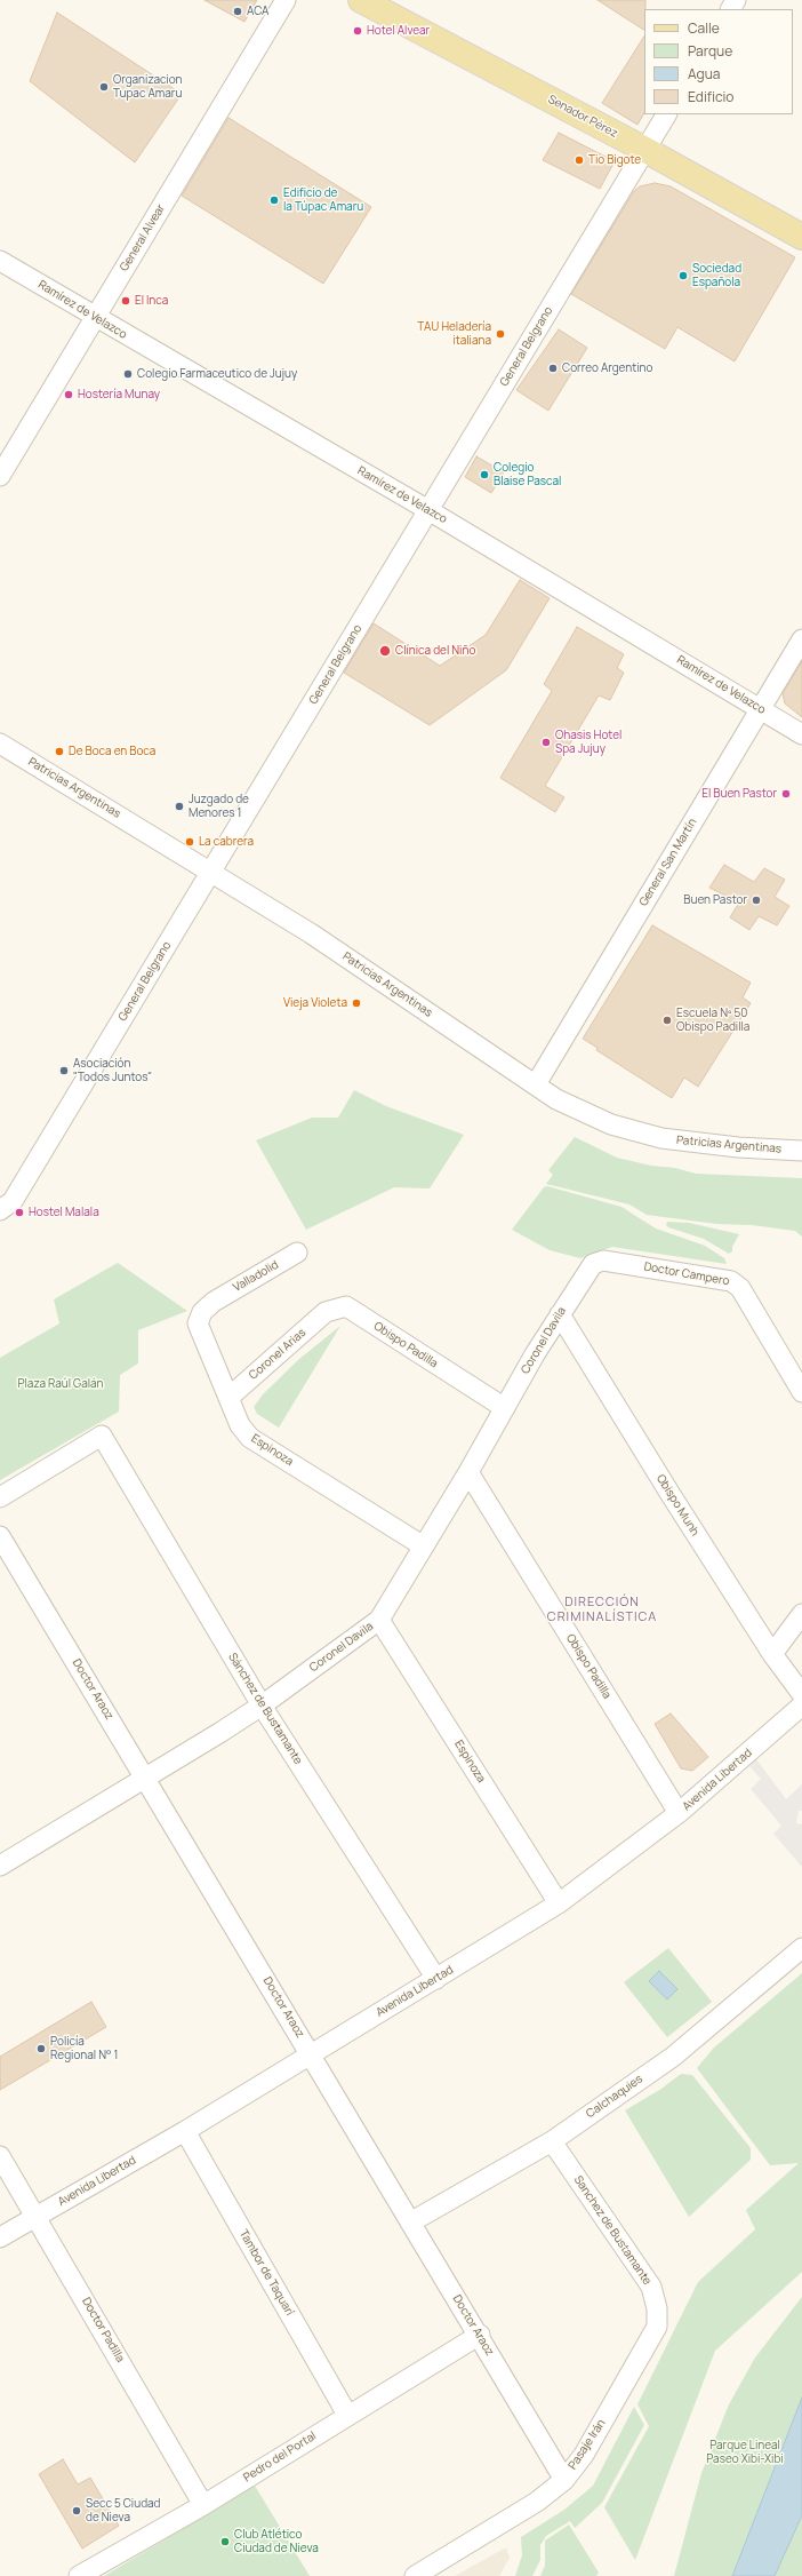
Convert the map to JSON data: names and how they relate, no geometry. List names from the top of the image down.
{
  "streets": {
    "main road": ["Senador Pérez"],
    "street": [
      "General Alvear",
      "Ramírez de Velazco",
      "General Belgrano",
      "Patricias Argentinas",
      "General San Martín",
      "Doctor Campero",
      "Valladolid",
      "Coronel Davila",
      "Obispo Padilla",
      "Coronel Arias",
      "Espinoza",
      "Obispo Munh",
      "Doctor Araoz",
      "Sánchez de Bustamante",
      "Avenida Libertad",
      "Calchaquies",
      "Sanchez de Bustamante",
      "Tambor de Taquarí",
      "Doctor Padilla",
      "Pasaje Irán",
      "Pedro del Portal"
    ]
  },
  "crossings": [
    ["Senador Pérez", "General Belgrano"],
    ["General Alvear", "Ramírez de Velazco"],
    ["Ramírez de Velazco", "General Belgrano"],
    ["Ramírez de Velazco", "General San Martín"],
    ["General Belgrano", "Patricias Argentinas"],
    ["Patricias Argentinas", "General San Martín"],
    ["Doctor Campero", "Coronel Davila"],
    ["Valladolid", "Espinoza"],
    ["Coronel Davila", "Obispo Padilla"],
    ["Coronel Davila", "Espinoza"],
    ["Coronel Davila", "Obispo Munh"],
    ["Coronel Davila", "Doctor Araoz"],
    ["Coronel Davila", "Sánchez de Bustamante"],
    ["Obispo Padilla", "Coronel Arias"],
    ["Obispo Padilla", "Avenida Libertad"],
    ["Coronel Arias", "Espinoza"],
    ["Espinoza", "Avenida Libertad"],
    ["Doctor Araoz", "Avenida Libertad"],
    ["Doctor Araoz", "Calchaquies"],
    ["Doctor Araoz", "Pasaje Irán"],
    ["Doctor Araoz", "Pedro del Portal"],
    ["Sánchez de Bustamante", "Avenida Libertad"],
    ["Avenida Libertad", "Tambor de Taquarí"],
    ["Avenida Libertad", "Doctor Padilla"],
    ["Calchaquies", "Sanchez de Bustamante"],
    ["Sanchez de Bustamante", "Pasaje Irán"],
    ["Tambor de Taquarí", "Pedro del Portal"],
    ["Doctor Padilla", "Pedro del Portal"]
  ],
  "districts": ["DIRECCIÓN CRIMINALÍSTICA"],
  "parks": ["Plaza Raúl Galán", "Parque Lineal Paseo Xibi-Xibi"],
  "places": [
    "ACA",
    "Hotel Alvear",
    "Organizacion Tupac Amaru",
    "Tio Bigote",
    "Edificio de la Túpac Amaru",
    "Sociedad Española",
    "El Inca",
    "TAU Heladería italiana",
    "Correo Argentino",
    "Colegio Farmaceutico de Jujuy",
    "Hostería Munay",
    "Colegio Blaise Pascal",
    "Clínica del Niño",
    "Ohasis Hotel Spa Jujuy",
    "De Boca en Boca",
    "El Buen Pastor",
    "Juzgado de Menores 1",
    "La cabrera",
    "Buen Pastor",
    "Vieja Violeta",
    "Escuela Nº 50 Obispo Padilla",
    "Asociación \"Todos Juntos\"",
    "Hostel Malala",
    "Policía Regional N° 1",
    "Secc 5 Ciudad de Nieva",
    "Club Atlético Ciudad de Nieva"
  ],
  "legend": [
    "Calle",
    "Parque",
    "Agua",
    "Edificio"
  ]
}
